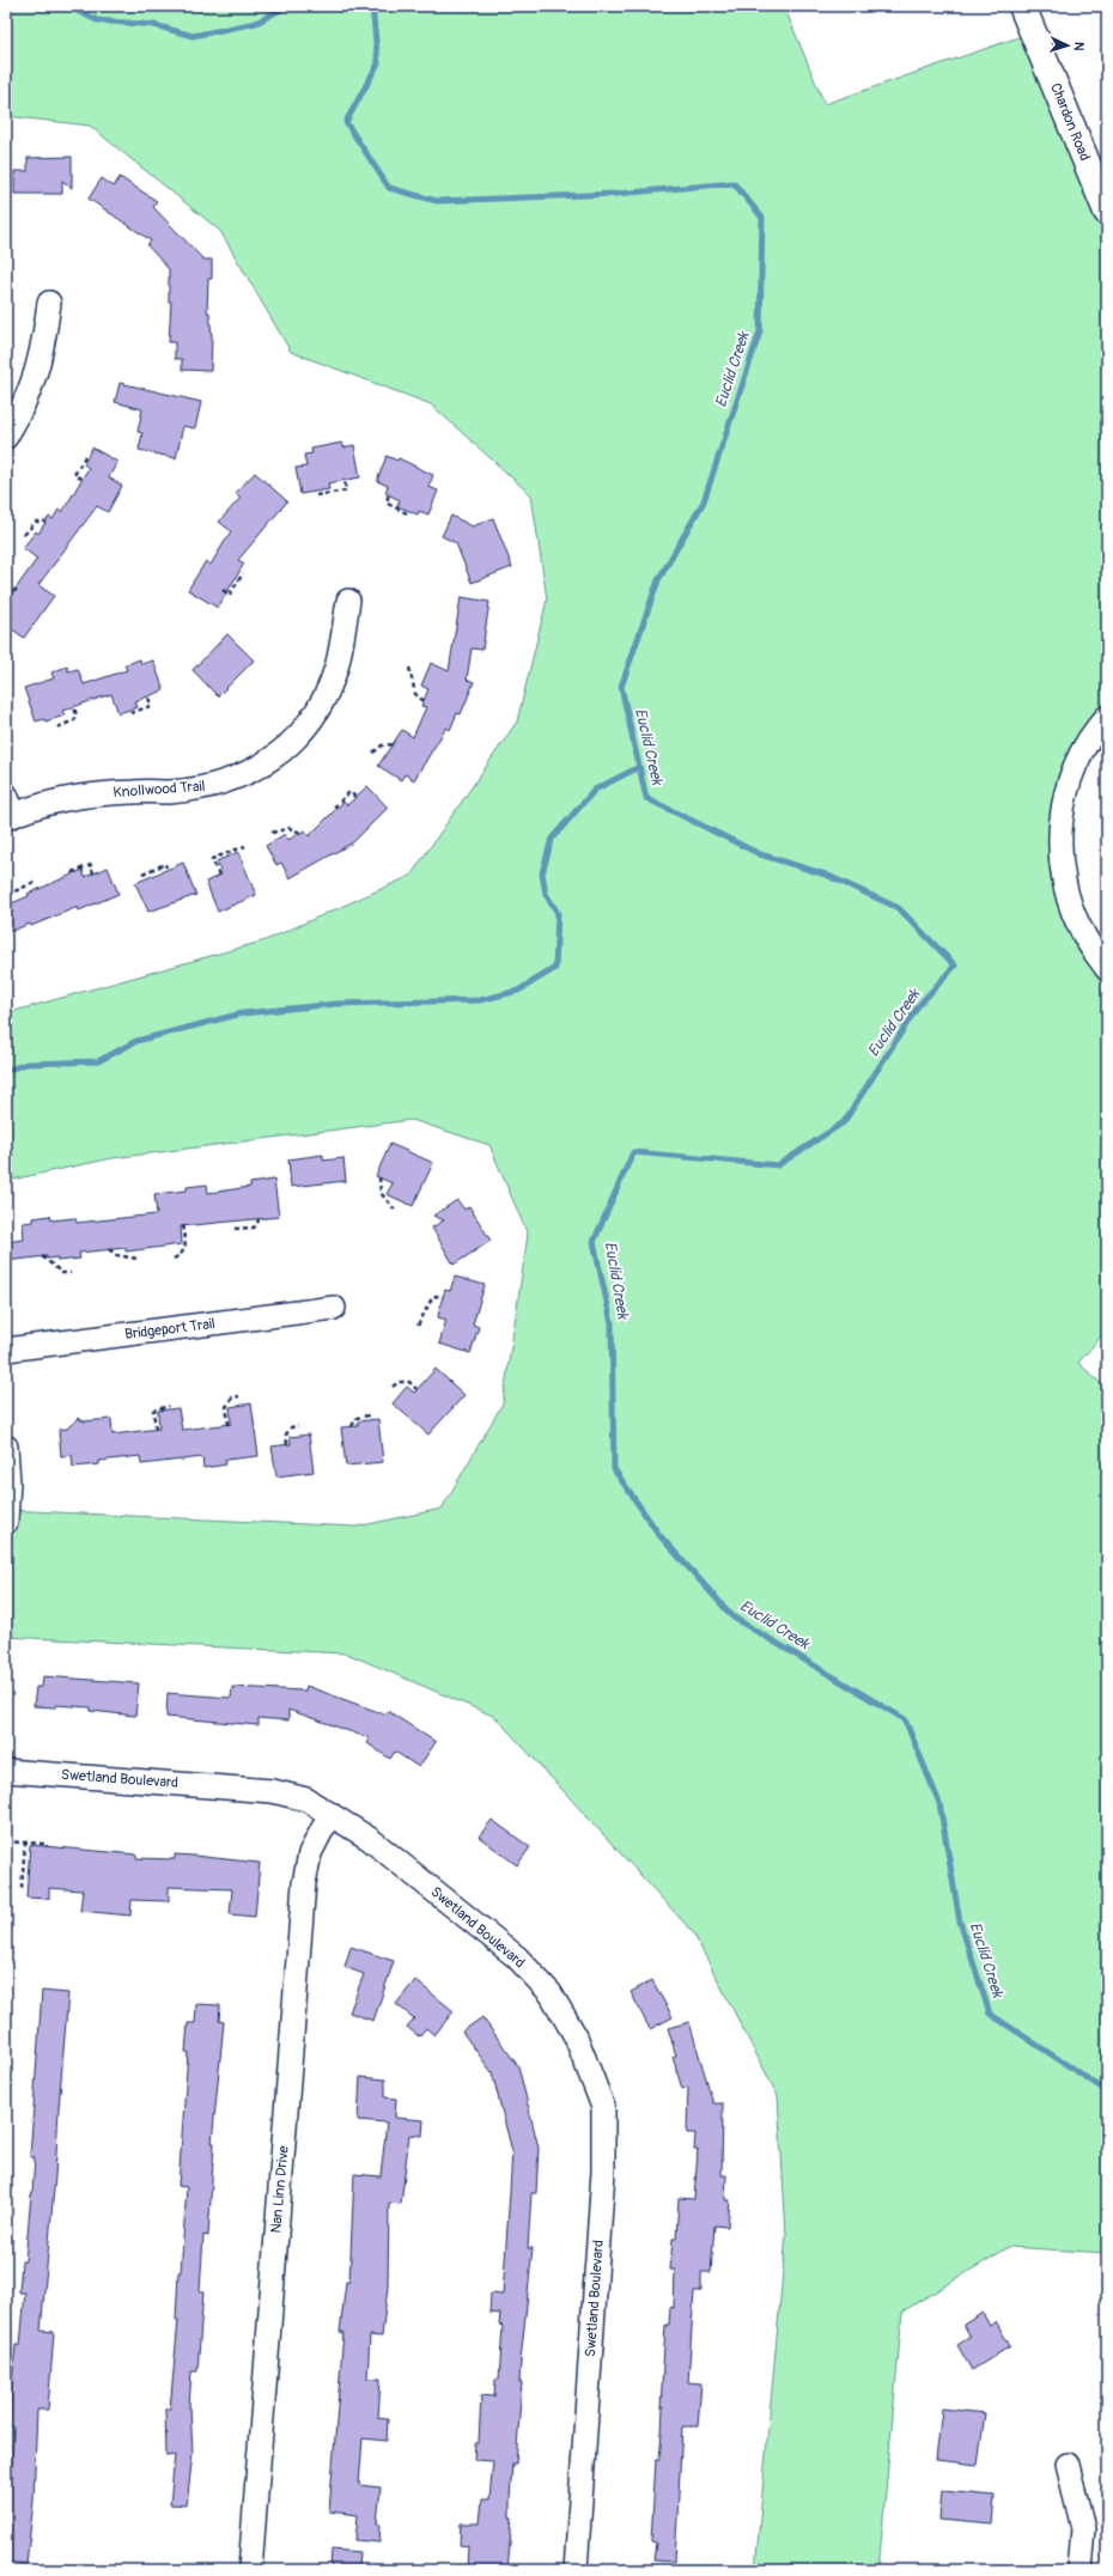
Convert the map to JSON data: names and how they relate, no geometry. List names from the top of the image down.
{
  "streets": {
    "main road": ["Chardon Road"],
    "street": [
      "Knollwood Trail",
      "Bridgeport Trail",
      "Swetland Boulevard",
      "Nan Linn Drive"
    ]
  },
  "crossings": [
    ["Swetland Boulevard", "Nan Linn Drive"]
  ],
  "water": ["Euclid Creek"],
  "north": "right"
}
